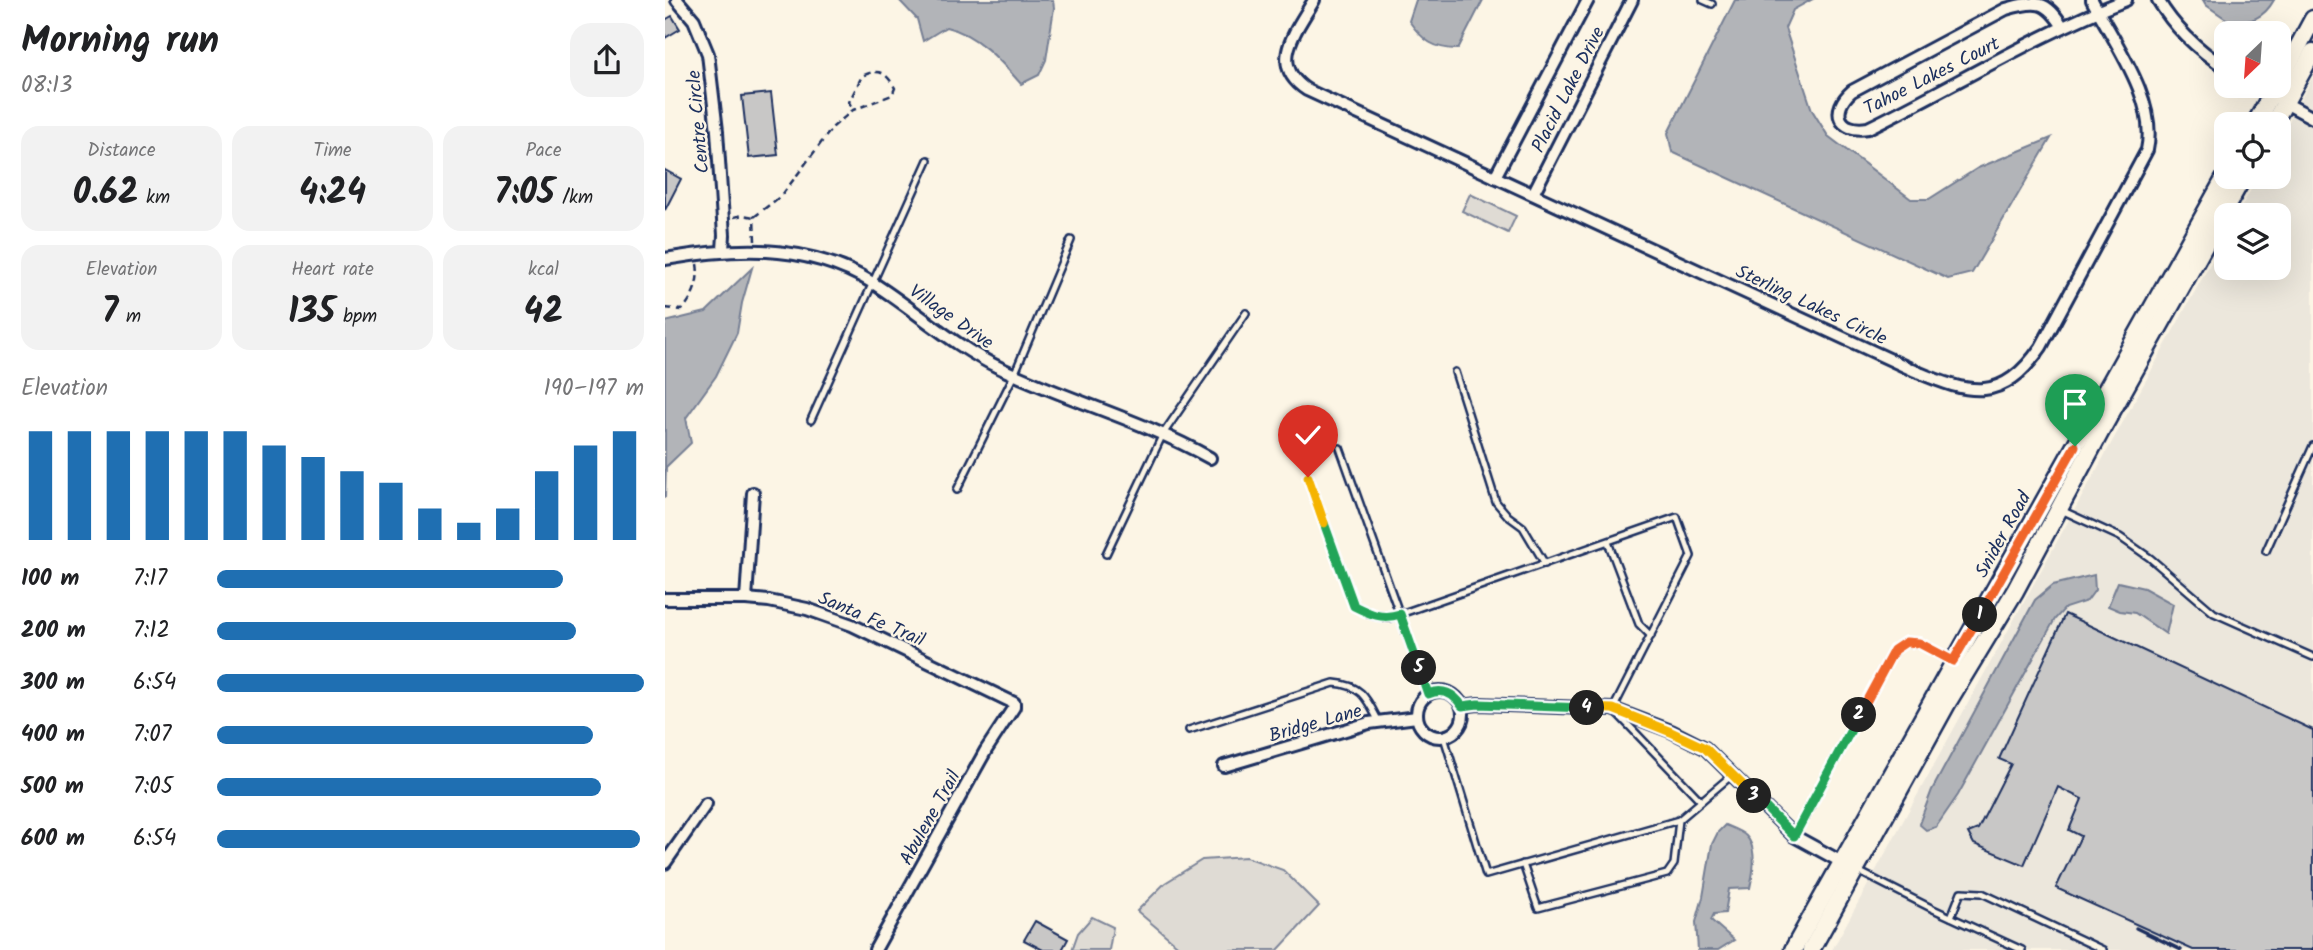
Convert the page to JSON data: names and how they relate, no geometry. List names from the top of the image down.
{
  "streets": {
    "street": [
      "Tahoe Lakes Court",
      "Placid Lake Drive",
      "Centre Circle",
      "Sterling Lakes Circle",
      "Village Drive",
      "Snider Road",
      "Santa Fe Trail",
      "Bridge Lane",
      "Abulene Trail"
    ]
  },
  "crossings": [
    ["Tahoe Lakes Court", "Sterling Lakes Circle"],
    ["Placid Lake Drive", "Sterling Lakes Circle"],
    ["Centre Circle", "Village Drive"],
    ["Santa Fe Trail", "Abulene Trail"]
  ],
  "north": "bottom left",
  "page": {
    "heading": ["Morning run", "08:13"],
    "stats": [
      ["Distance", "0.62 km"],
      ["Time", "4:24"],
      ["Pace", "7:05 /km"],
      ["Elevation", "7 m"],
      ["Heart rate", "135 bpm"],
      ["kcal", "42"]
    ],
    "chart": ["Elevation", "190–197 m"],
    "list": [
      {
        "name": "100 m",
        "note": "7:17"
      },
      {
        "name": "200 m",
        "note": "7:12"
      },
      {
        "name": "300 m",
        "note": "6:54"
      },
      {
        "name": "400 m",
        "note": "7:07"
      },
      {
        "name": "500 m",
        "note": "7:05"
      },
      {
        "name": "600 m",
        "note": "6:54"
      }
    ],
    "pins": [
      "1",
      "5",
      "4",
      "2",
      "3"
    ]
  }
}
